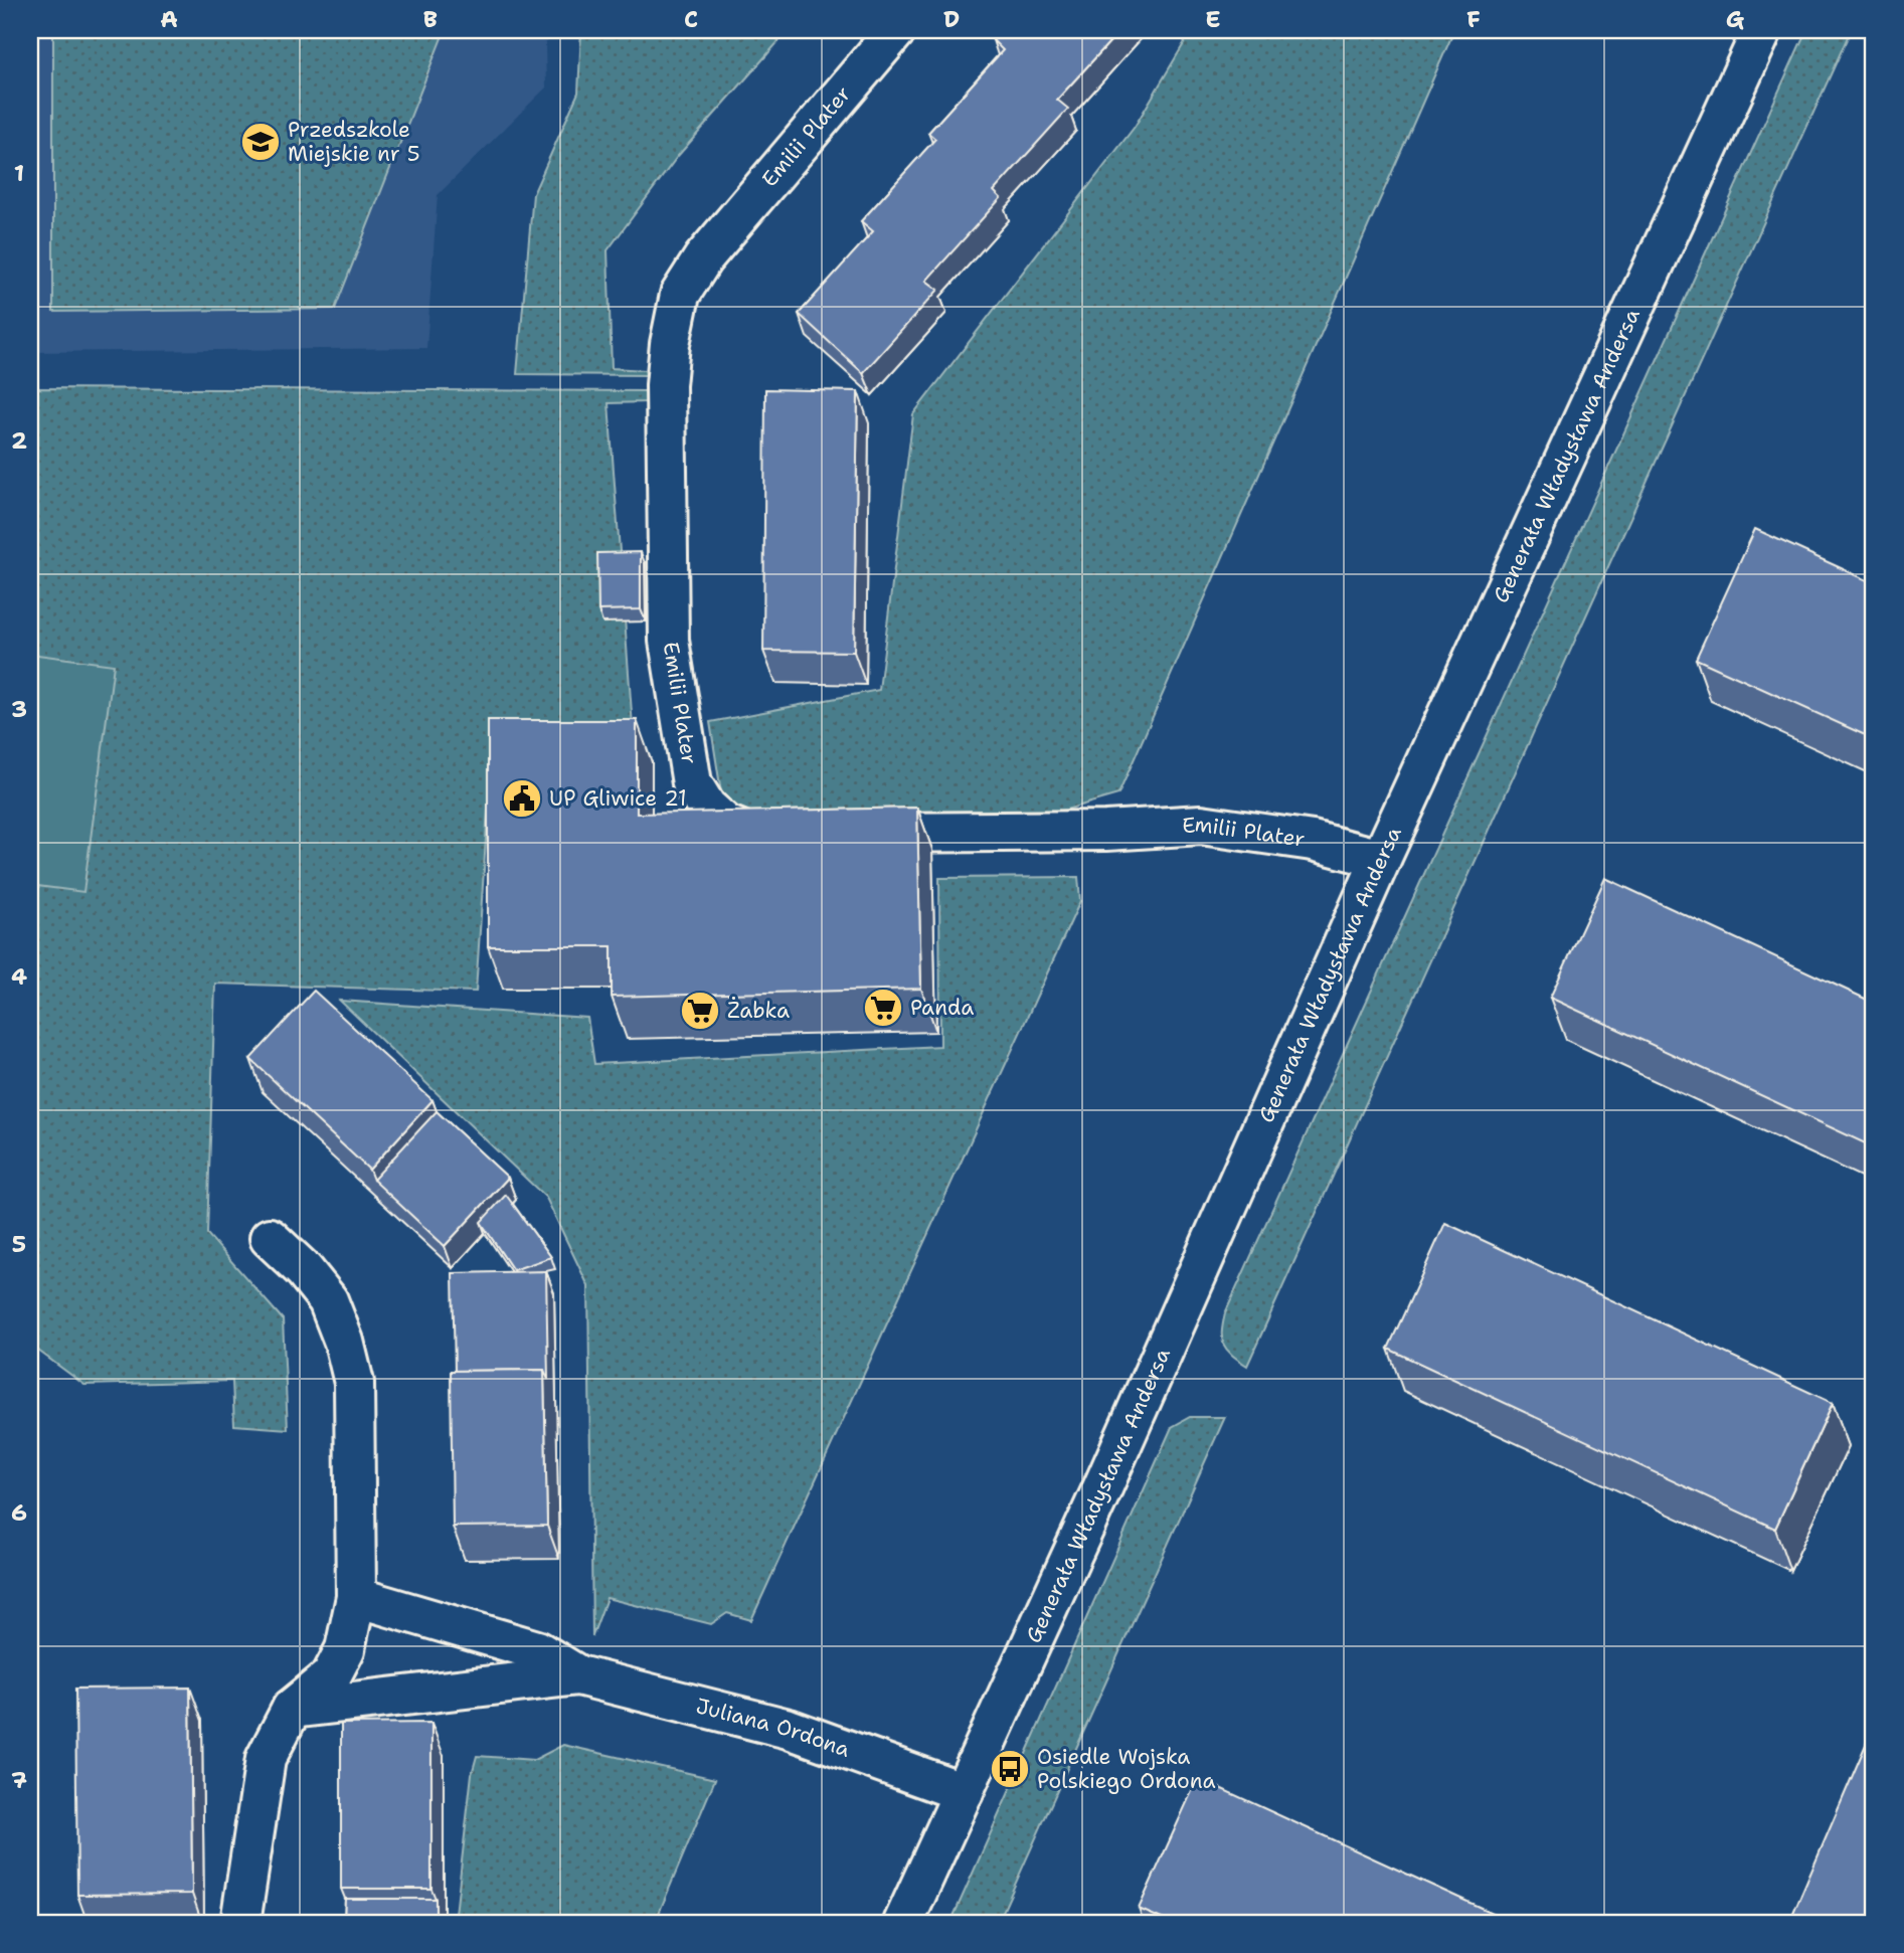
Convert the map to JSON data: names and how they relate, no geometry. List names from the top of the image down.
{
  "streets": {
    "street": ["Emilii Plater", "Generała Władysława Andersa", "Juliana Ordona"]
  },
  "crossings": [
    ["Emilii Plater", "Generała Władysława Andersa"],
    ["Generała Władysława Andersa", "Juliana Ordona"]
  ],
  "places": {
    "school or university": ["Przedszkole Miejskie nr 5"],
    "public building": ["UP Gliwice 21"],
    "supermarket": ["Panda", "Żabka"],
    "bus stop": ["Osiedle Wojska Polskiego Ordona"]
  },
  "grid": {
    "columns": [
      "A",
      "B",
      "C",
      "D",
      "E",
      "F",
      "G"
    ],
    "rows": [
      "1",
      "2",
      "3",
      "4",
      "5",
      "6",
      "7"
    ]
  }
}
